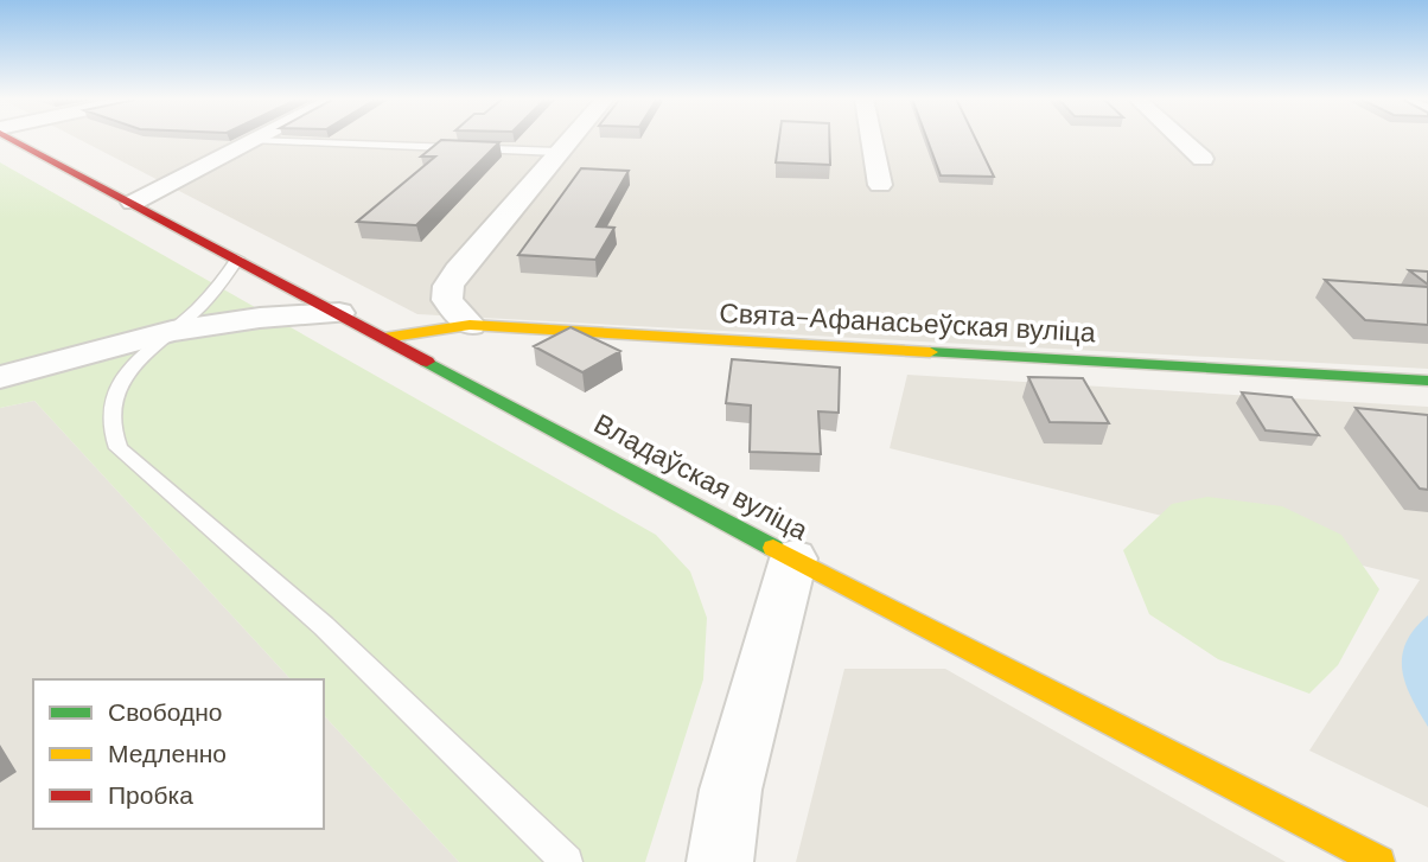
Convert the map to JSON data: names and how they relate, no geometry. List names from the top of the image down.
{
  "streets": {
    "street": ["Свята-Афанасьеўская вуліца", "Владаўская вуліца"]
  },
  "crossings": [
    ["Свята-Афанасьеўская вуліца", "Владаўская вуліца"]
  ],
  "legend": ["Свободно", "Медленно", "Пробка"]
}
